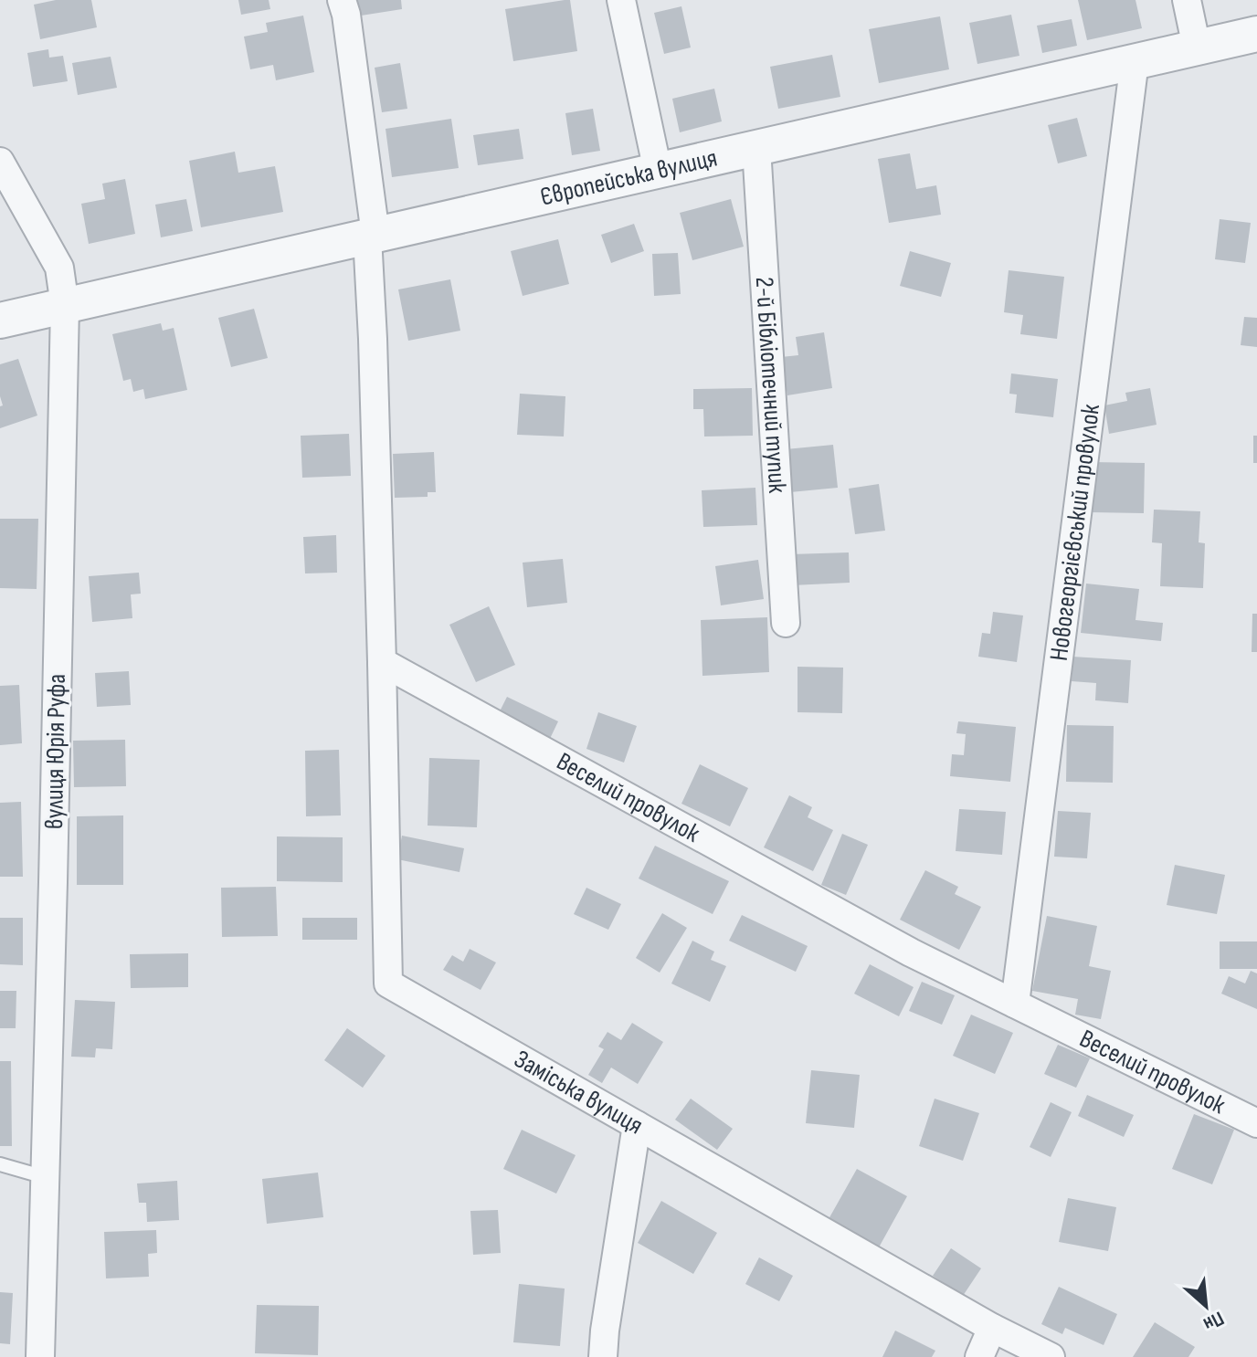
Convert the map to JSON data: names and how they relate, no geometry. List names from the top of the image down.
{
  "streets": {
    "street": [
      "Європейська вулиця",
      "2-й Бібліотечний тупик",
      "Новогеоргієвський провулок",
      "вулиця Юрія Руфа",
      "Веселий провулок",
      "Заміська вулиця"
    ]
  },
  "crossings": [
    ["Європейська вулиця", "2-й Бібліотечний тупик"],
    ["Європейська вулиця", "Новогеоргієвський провулок"],
    ["Європейська вулиця", "вулиця Юрія Руфа"],
    ["Новогеоргієвський провулок", "Веселий провулок"],
    ["Веселий провулок", "Заміська вулиця"]
  ],
  "north": "bottom right"
}
